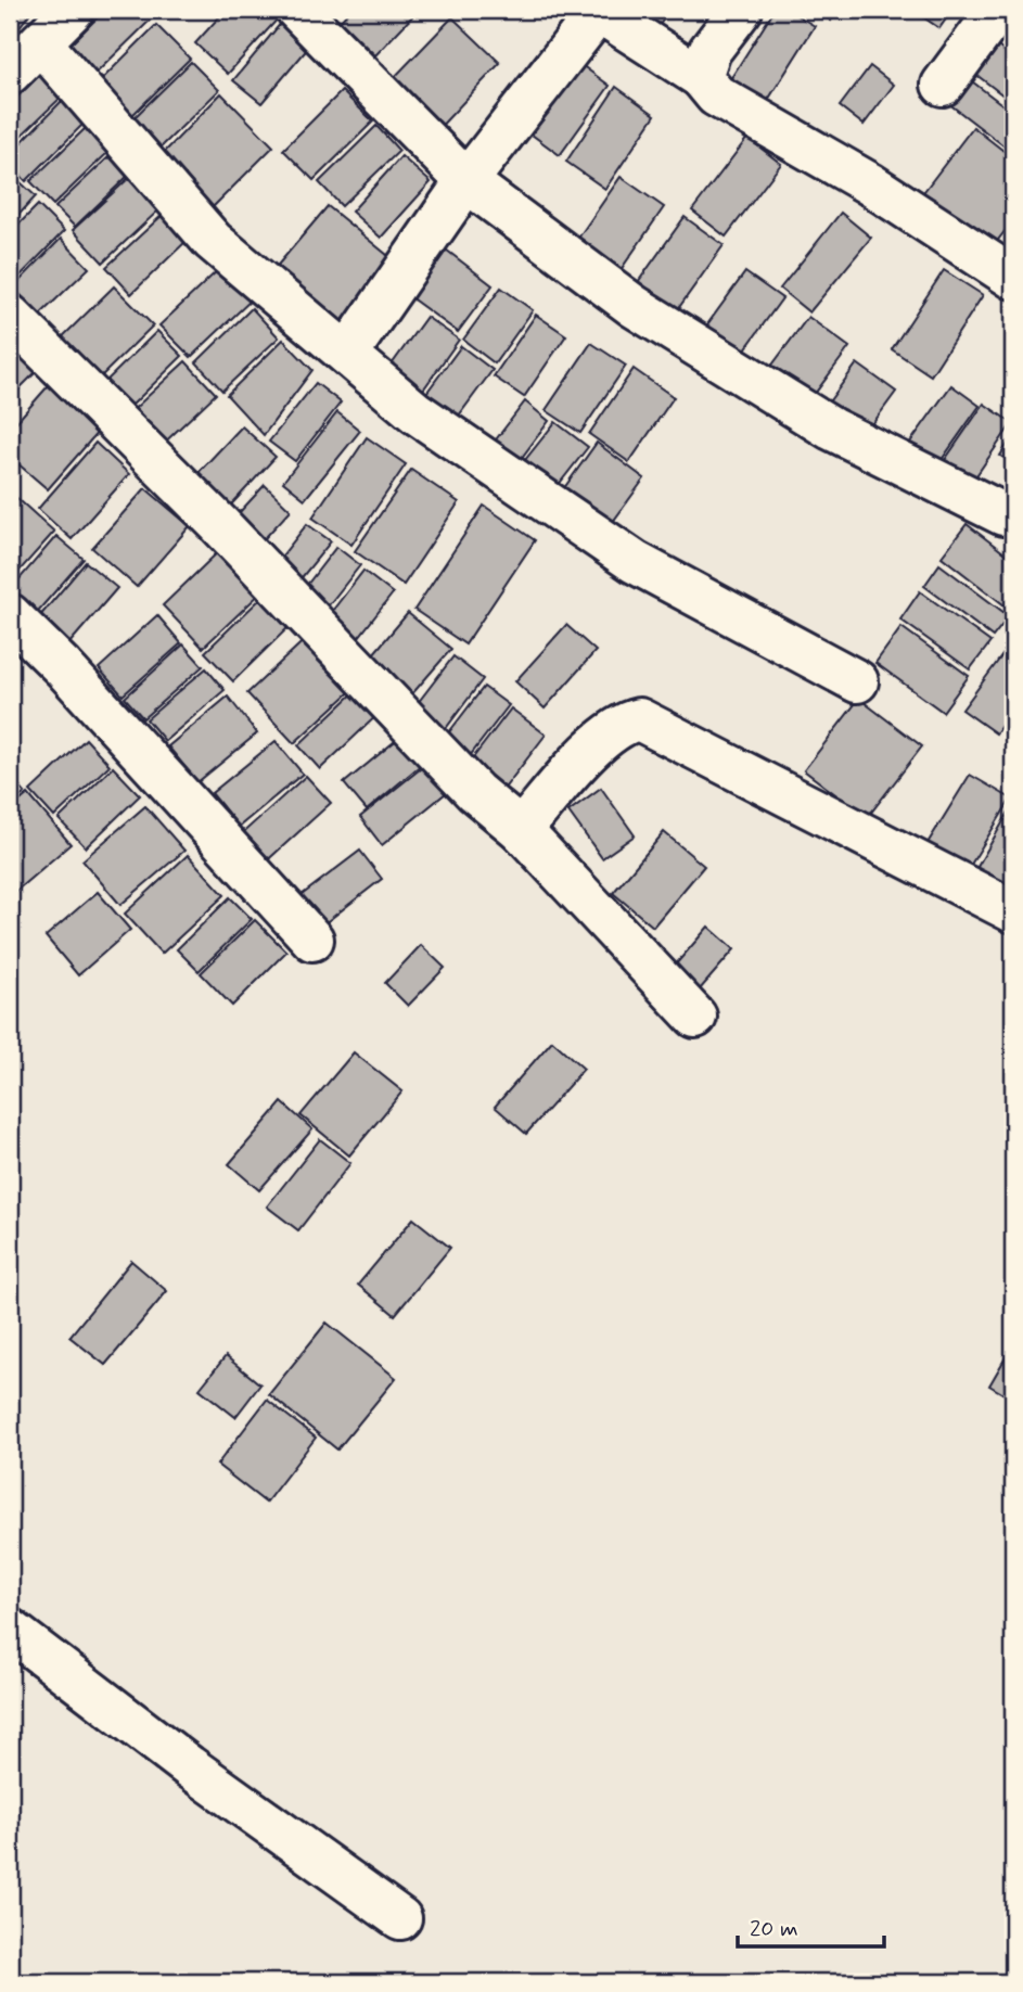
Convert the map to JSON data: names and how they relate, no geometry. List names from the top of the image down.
{
  "scale_bar": "20 m"
}
